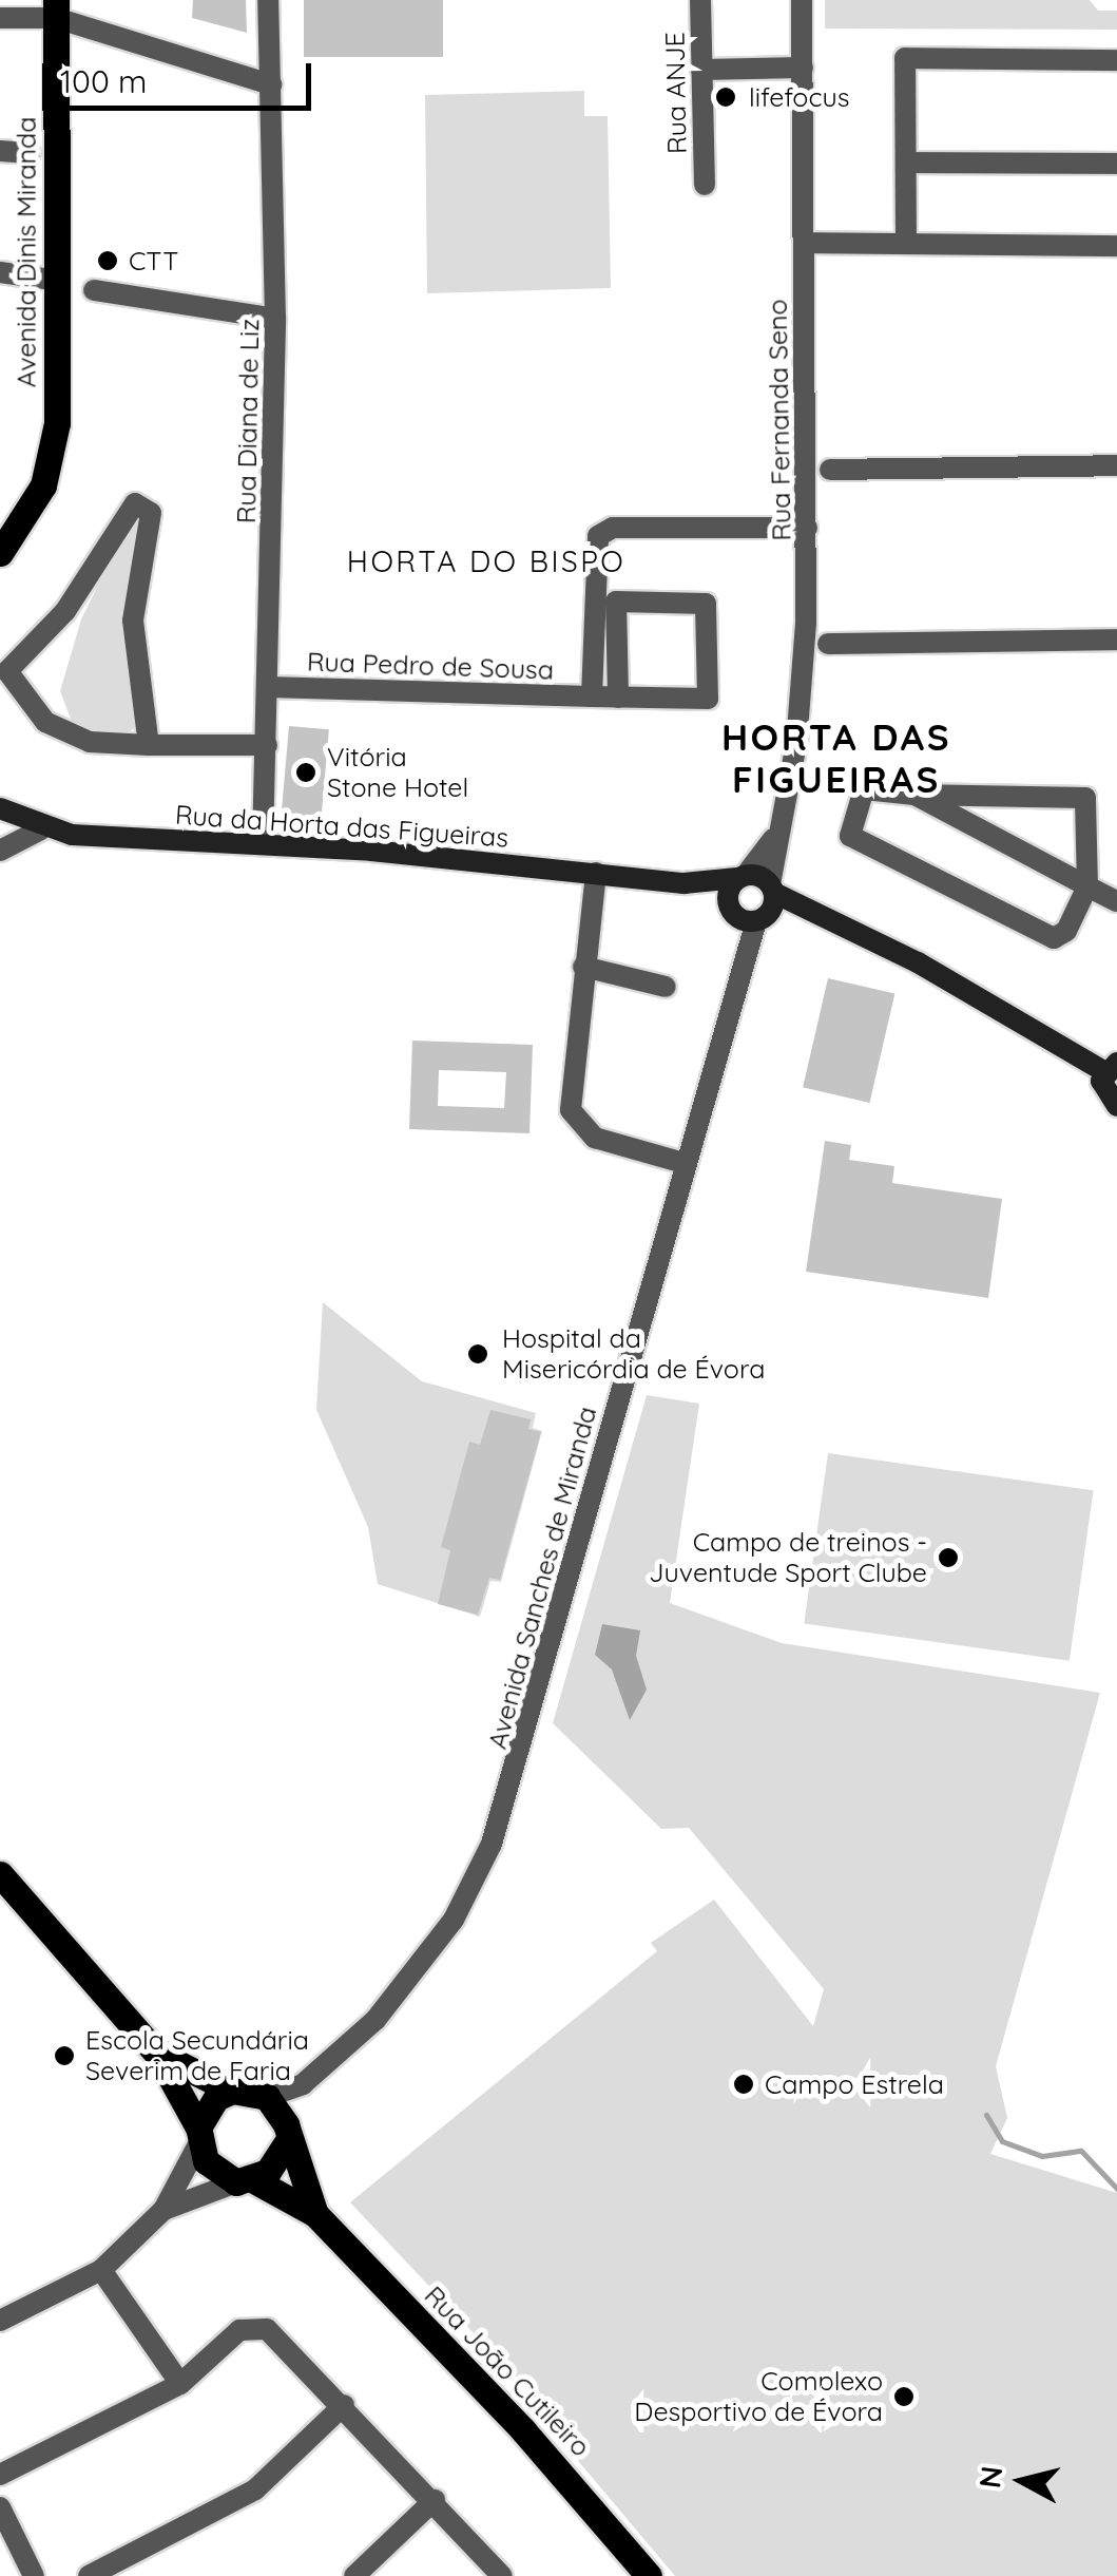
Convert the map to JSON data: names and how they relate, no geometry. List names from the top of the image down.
{
  "streets": {
    "main road": ["Avenida Dinis Miranda", "Rua João Cutileiro"],
    "street": [
      "Rua ANJE",
      "Rua Fernanda Seno",
      "Rua Diana de Liz",
      "Rua Pedro de Sousa",
      "Rua da Horta das Figueiras",
      "Avenida Sanches de Miranda"
    ]
  },
  "crossings": [
    ["Rua Fernanda Seno", "Rua da Horta das Figueiras"],
    ["Rua Diana de Liz", "Rua Pedro de Sousa"],
    ["Rua Diana de Liz", "Rua da Horta das Figueiras"],
    ["Rua da Horta das Figueiras", "Avenida Sanches de Miranda"],
    ["Avenida Sanches de Miranda", "Rua João Cutileiro"]
  ],
  "districts": ["HORTA DO BISPO", "HORTA DAS FIGUEIRAS"],
  "places": [
    "lifefocus",
    "CTT",
    "Vitória Stone Hotel",
    "Hospital da Misericórdia de Évora",
    "Campo de treinos - Juventude Sport Clube",
    "Escola Secundária Severim de Faria",
    "Campo Estrela",
    "Complexo Desportivo de Évora"
  ],
  "scale_bar": "100 m",
  "north": "left"
}
